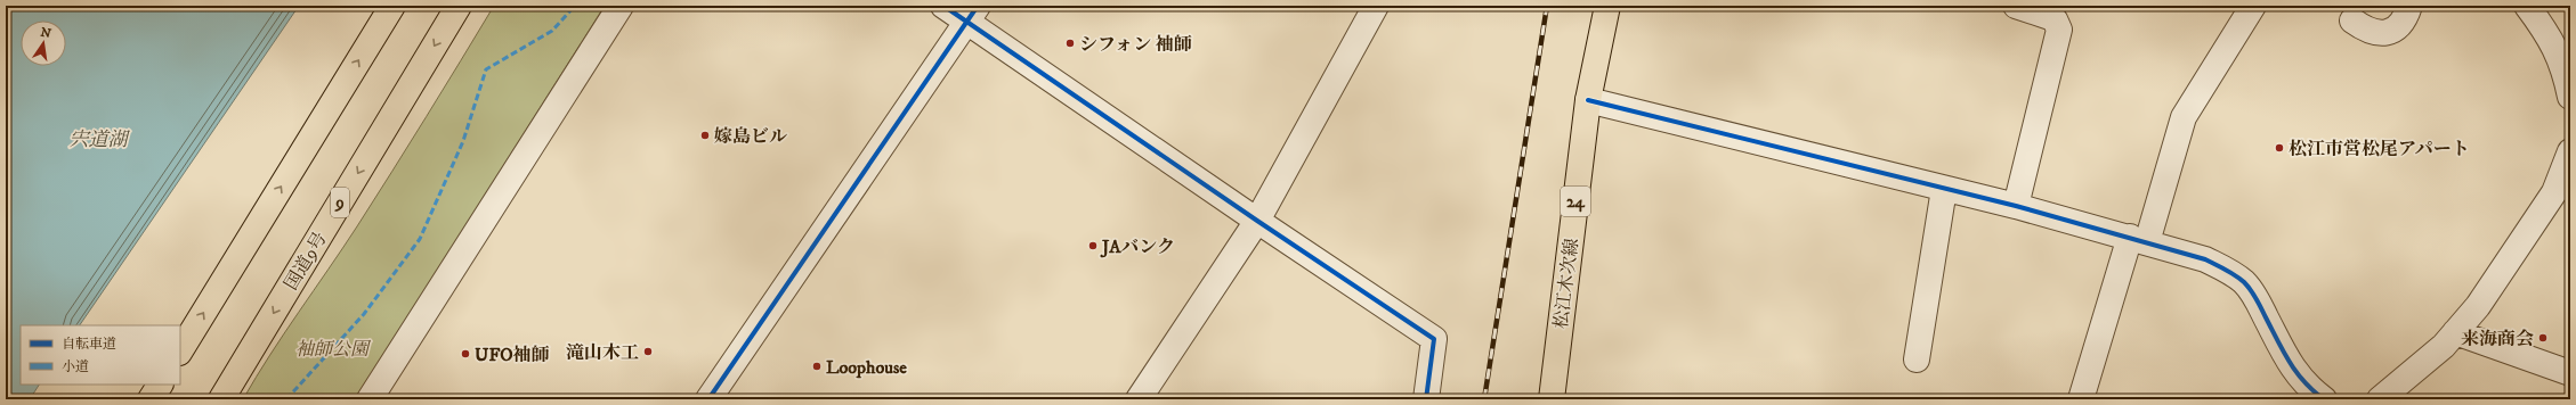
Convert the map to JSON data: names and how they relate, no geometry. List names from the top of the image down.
{
  "streets": {
    "main road": [
      "24",
      "9",
      "国道9号",
      "松江木次線"
    ]
  },
  "water": ["宍道湖"],
  "parks": ["袖師公園"],
  "places": [
    "シフォン 袖師",
    "嫁島ビル",
    "松江市営松尾アパート",
    "JAバンク",
    "来海商会",
    "滝山木工",
    "UFO袖師",
    "Loophouse"
  ],
  "legend": ["自転車道", "小道"],
  "north": "top"
}
